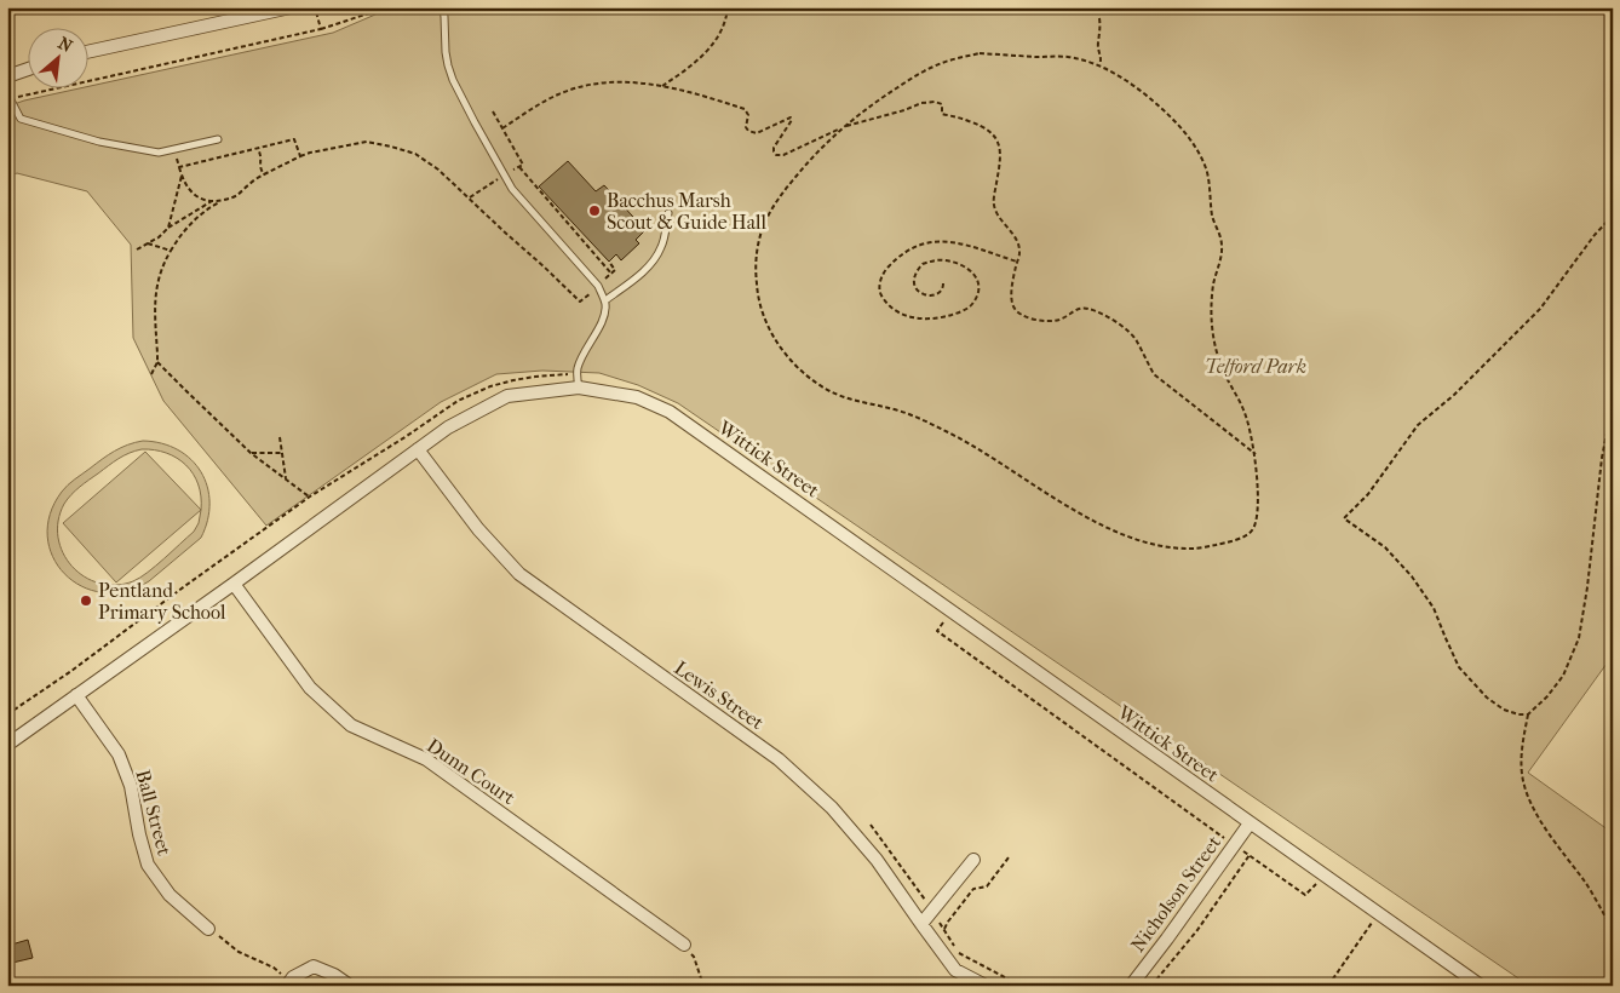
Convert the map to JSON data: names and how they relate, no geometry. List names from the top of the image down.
{
  "streets": {
    "street": [
      "Wittick Street",
      "Lewis Street",
      "Dunn Court",
      "Ball Street",
      "Nicholson Street"
    ]
  },
  "crossings": [
    ["Wittick Street", "Lewis Street"],
    ["Wittick Street", "Dunn Court"],
    ["Wittick Street", "Ball Street"],
    ["Wittick Street", "Nicholson Street"]
  ],
  "parks": ["Telford Park"],
  "places": ["Bacchus Marsh Scout & Guide Hall", "Pentland Primary School"],
  "north": "top right"
}
